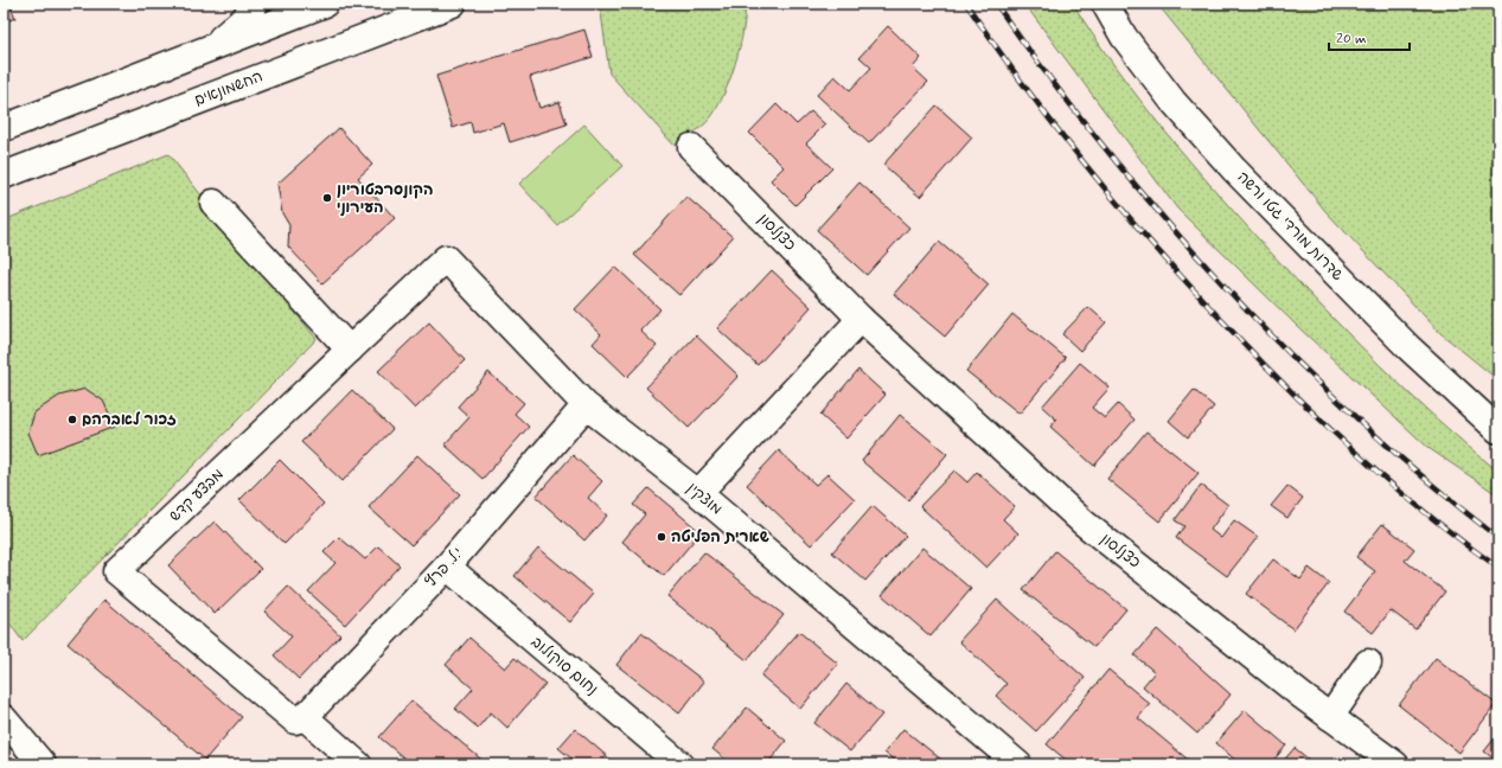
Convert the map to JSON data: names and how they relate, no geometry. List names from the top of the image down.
{
  "streets": {
    "main road": [
      "החשמונאים",
      "שדרות מורדי גטו ורשה",
      "כצנלסון",
      "מבצע קדש",
      "מוצקין",
      "י.ל. פרץ",
      "נחום סוקולוב"
    ]
  },
  "crossings": [
    ["מבצע קדש", "מוצקין"],
    ["מבצע קדש", "י.ל. פרץ"],
    ["מוצקין", "י.ל. פרץ"],
    ["י.ל. פרץ", "נחום סוקולוב"]
  ],
  "places": ["הקונסרבטוריון העירוני", "זכור לאברהם", "שארית הפליטה"],
  "scale_bar": "20 m"
}
